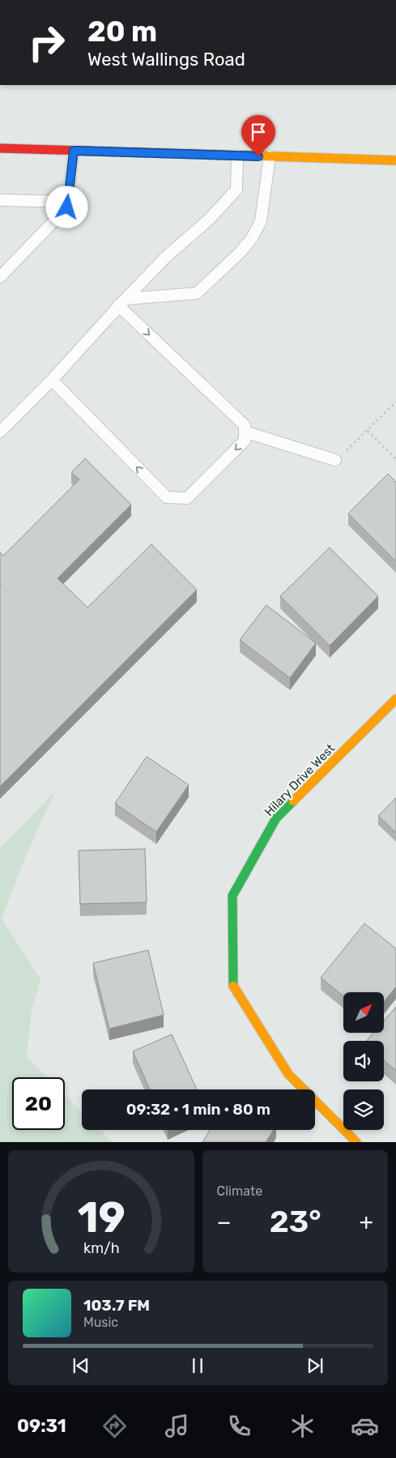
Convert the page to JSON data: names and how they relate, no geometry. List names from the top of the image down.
{
  "streets": {
    "street": ["Hilary Drive West"]
  },
  "north": "top right",
  "page": {
    "turn": ["20 m", "West Wallings Road"],
    "limit": "20",
    "trip": "09:32 · 1 min · 80 m",
    "tile": "Climate",
    "heat": ["−", "23°", "+"],
    "song": ["103.7 FM", "Music"],
    "tabs": "09:31",
    "gauge": ["19", "km/h"]
  }
}
